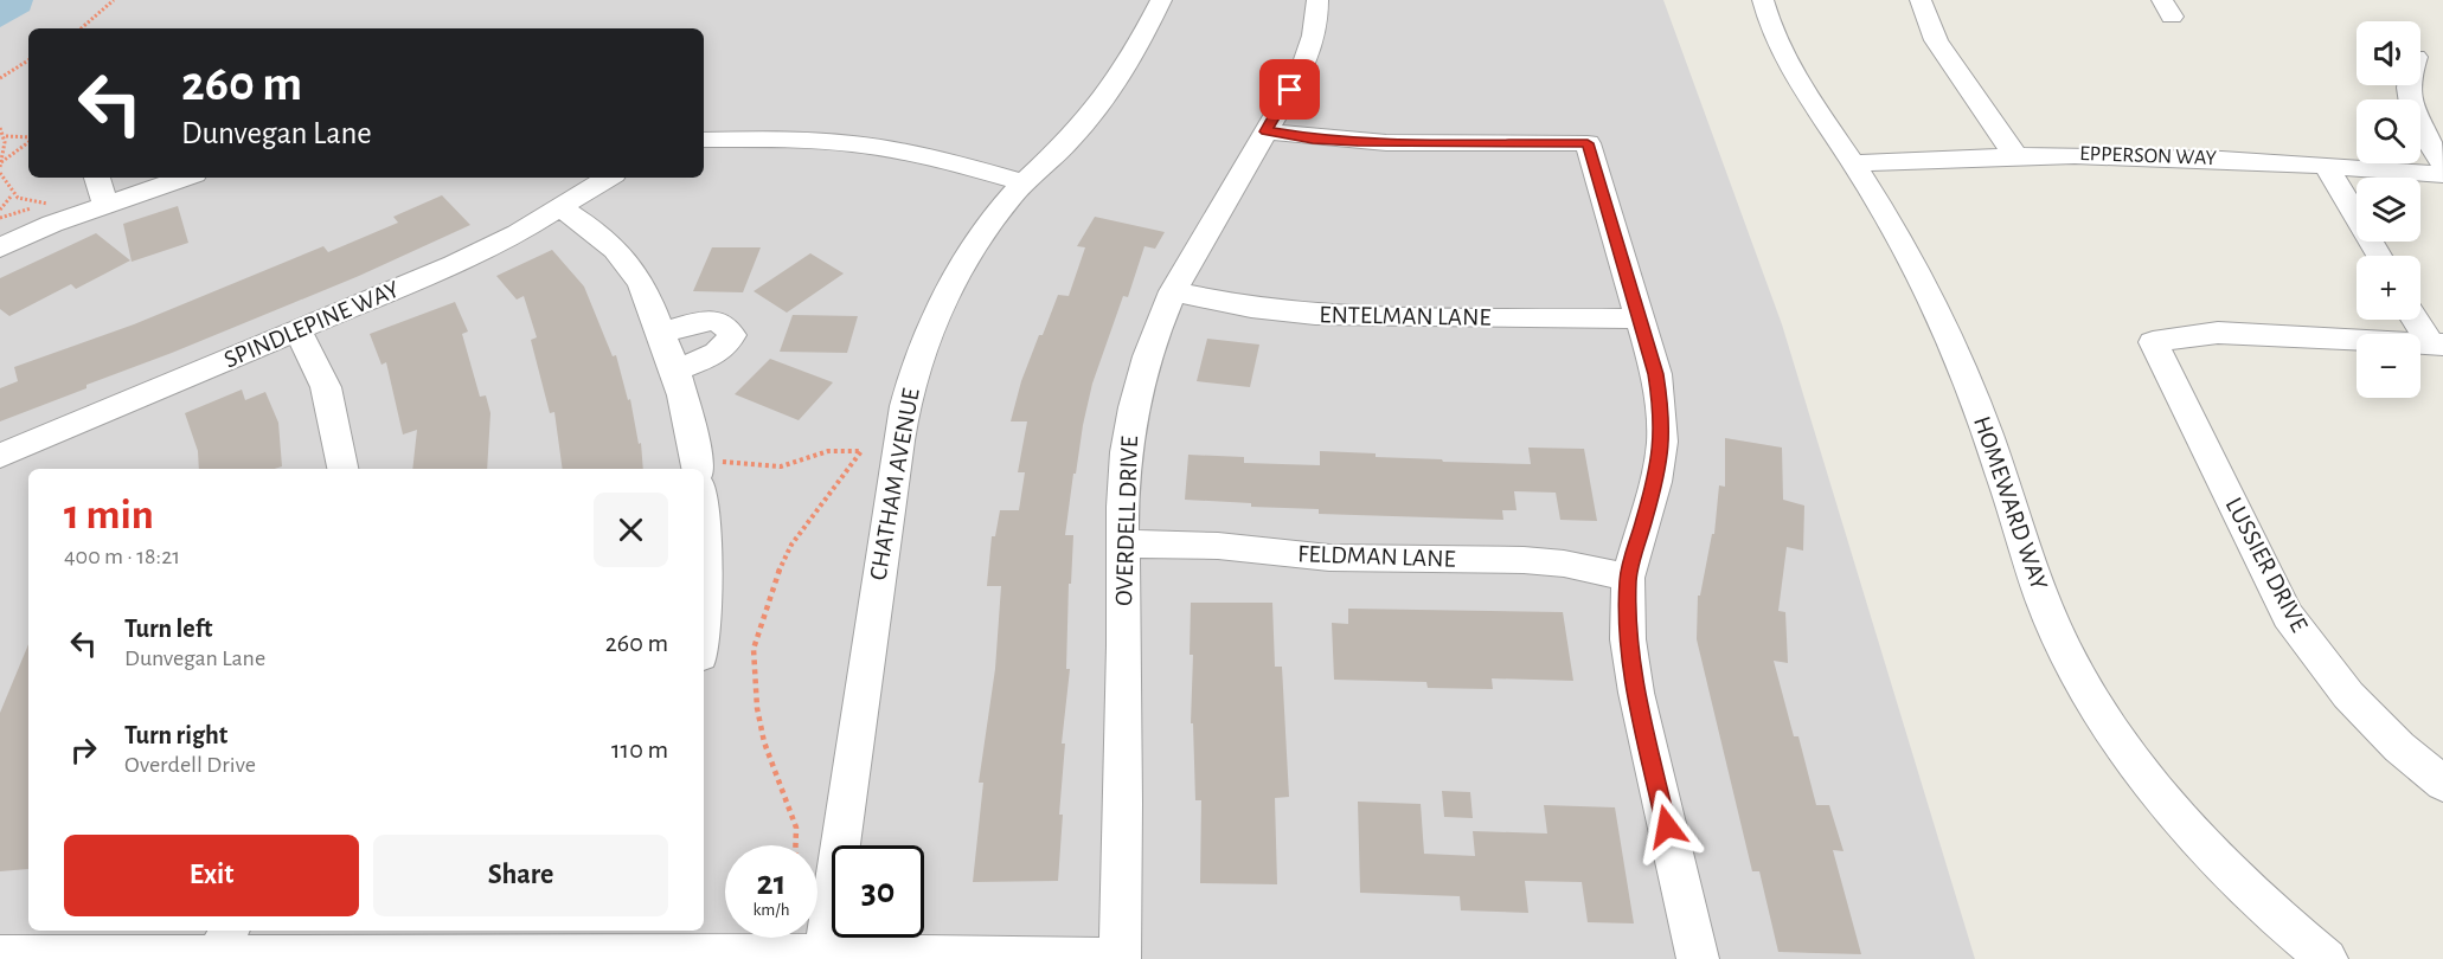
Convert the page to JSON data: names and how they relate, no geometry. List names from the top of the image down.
{
  "streets": {
    "street": [
      "EPPERSON WAY",
      "ENTELMAN LANE",
      "SPINDLEPINE WAY",
      "CHATHAM AVENUE",
      "HOMEWARD WAY",
      "OVERDELL DRIVE",
      "FELDMAN LANE",
      "LUSSIER DRIVE"
    ]
  },
  "crossings": [
    ["EPPERSON WAY", "HOMEWARD WAY"],
    ["ENTELMAN LANE", "OVERDELL DRIVE"],
    ["OVERDELL DRIVE", "FELDMAN LANE"]
  ],
  "page": {
    "map_buttons": ["+", "−"],
    "turn": ["260 m", "Dunvegan Lane"],
    "heading": ["1 min", "400 m · 18:21"],
    "list": [
      {
        "name": "Turn left",
        "note": "Dunvegan Lane",
        "value": "260 m"
      },
      {
        "name": "Turn right",
        "note": "Overdell Drive",
        "value": "110 m"
      }
    ],
    "buttons": ["Exit", "Share"],
    "speed": "21 km/h",
    "limit": "30"
  }
}
